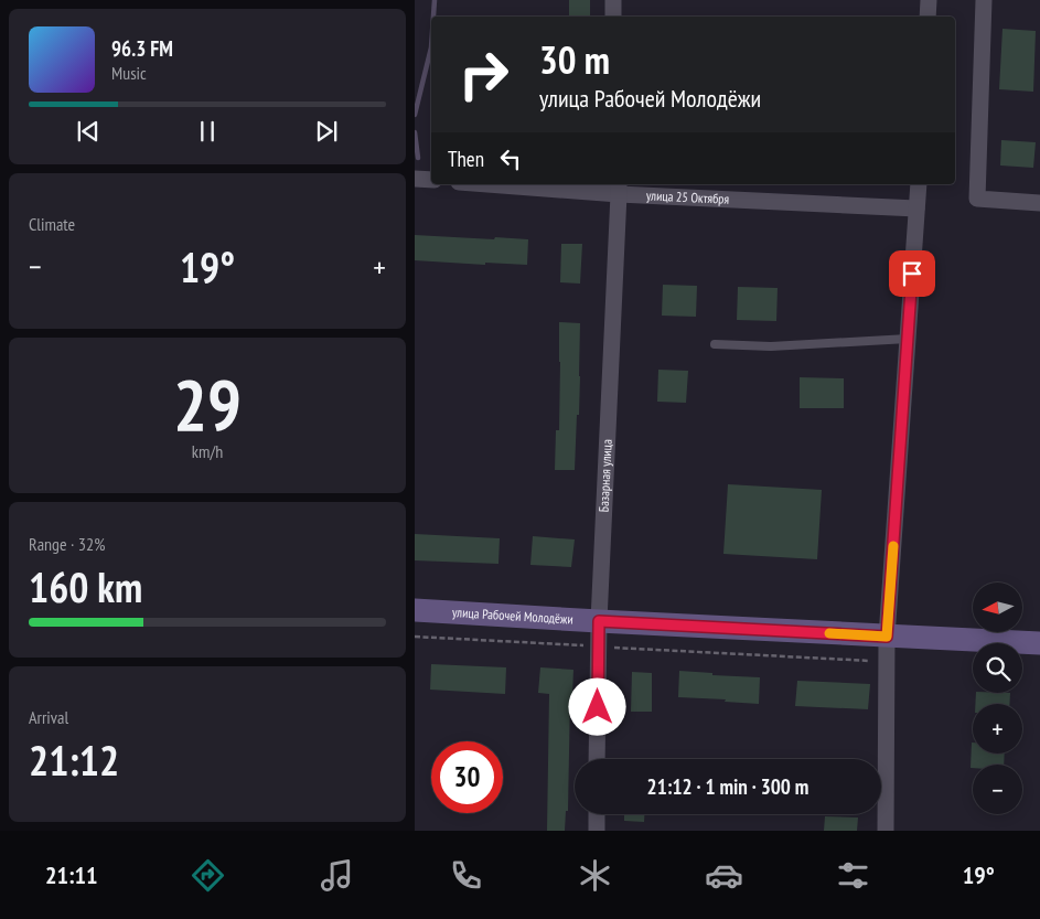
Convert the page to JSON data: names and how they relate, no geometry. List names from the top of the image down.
{
  "streets": {
    "main road": ["улица Рабочей Молодёжи"],
    "street": ["улица 25 Октября", "Базарная улица"]
  },
  "crossings": [
    ["улица 25 Октября", "Базарная улица"],
    ["Базарная улица", "улица Рабочей Молодёжи"]
  ],
  "north": "left",
  "page": {
    "turn": ["30 m", "улица Рабочей Молодёжи"],
    "song": ["96.3 FM", "Music"],
    "then": "Then",
    "tile": [
      "Climate",
      ["29", "km/h"],
      ["Range · 32%", "160 km"],
      ["Arrival", "21:12"]
    ],
    "heat": ["−", "19°", "+"],
    "map_buttons": ["+", "−"],
    "limit": "30",
    "trip": "21:12 · 1 min · 300 m",
    "tabs": ["21:11", "19°"]
  }
}
